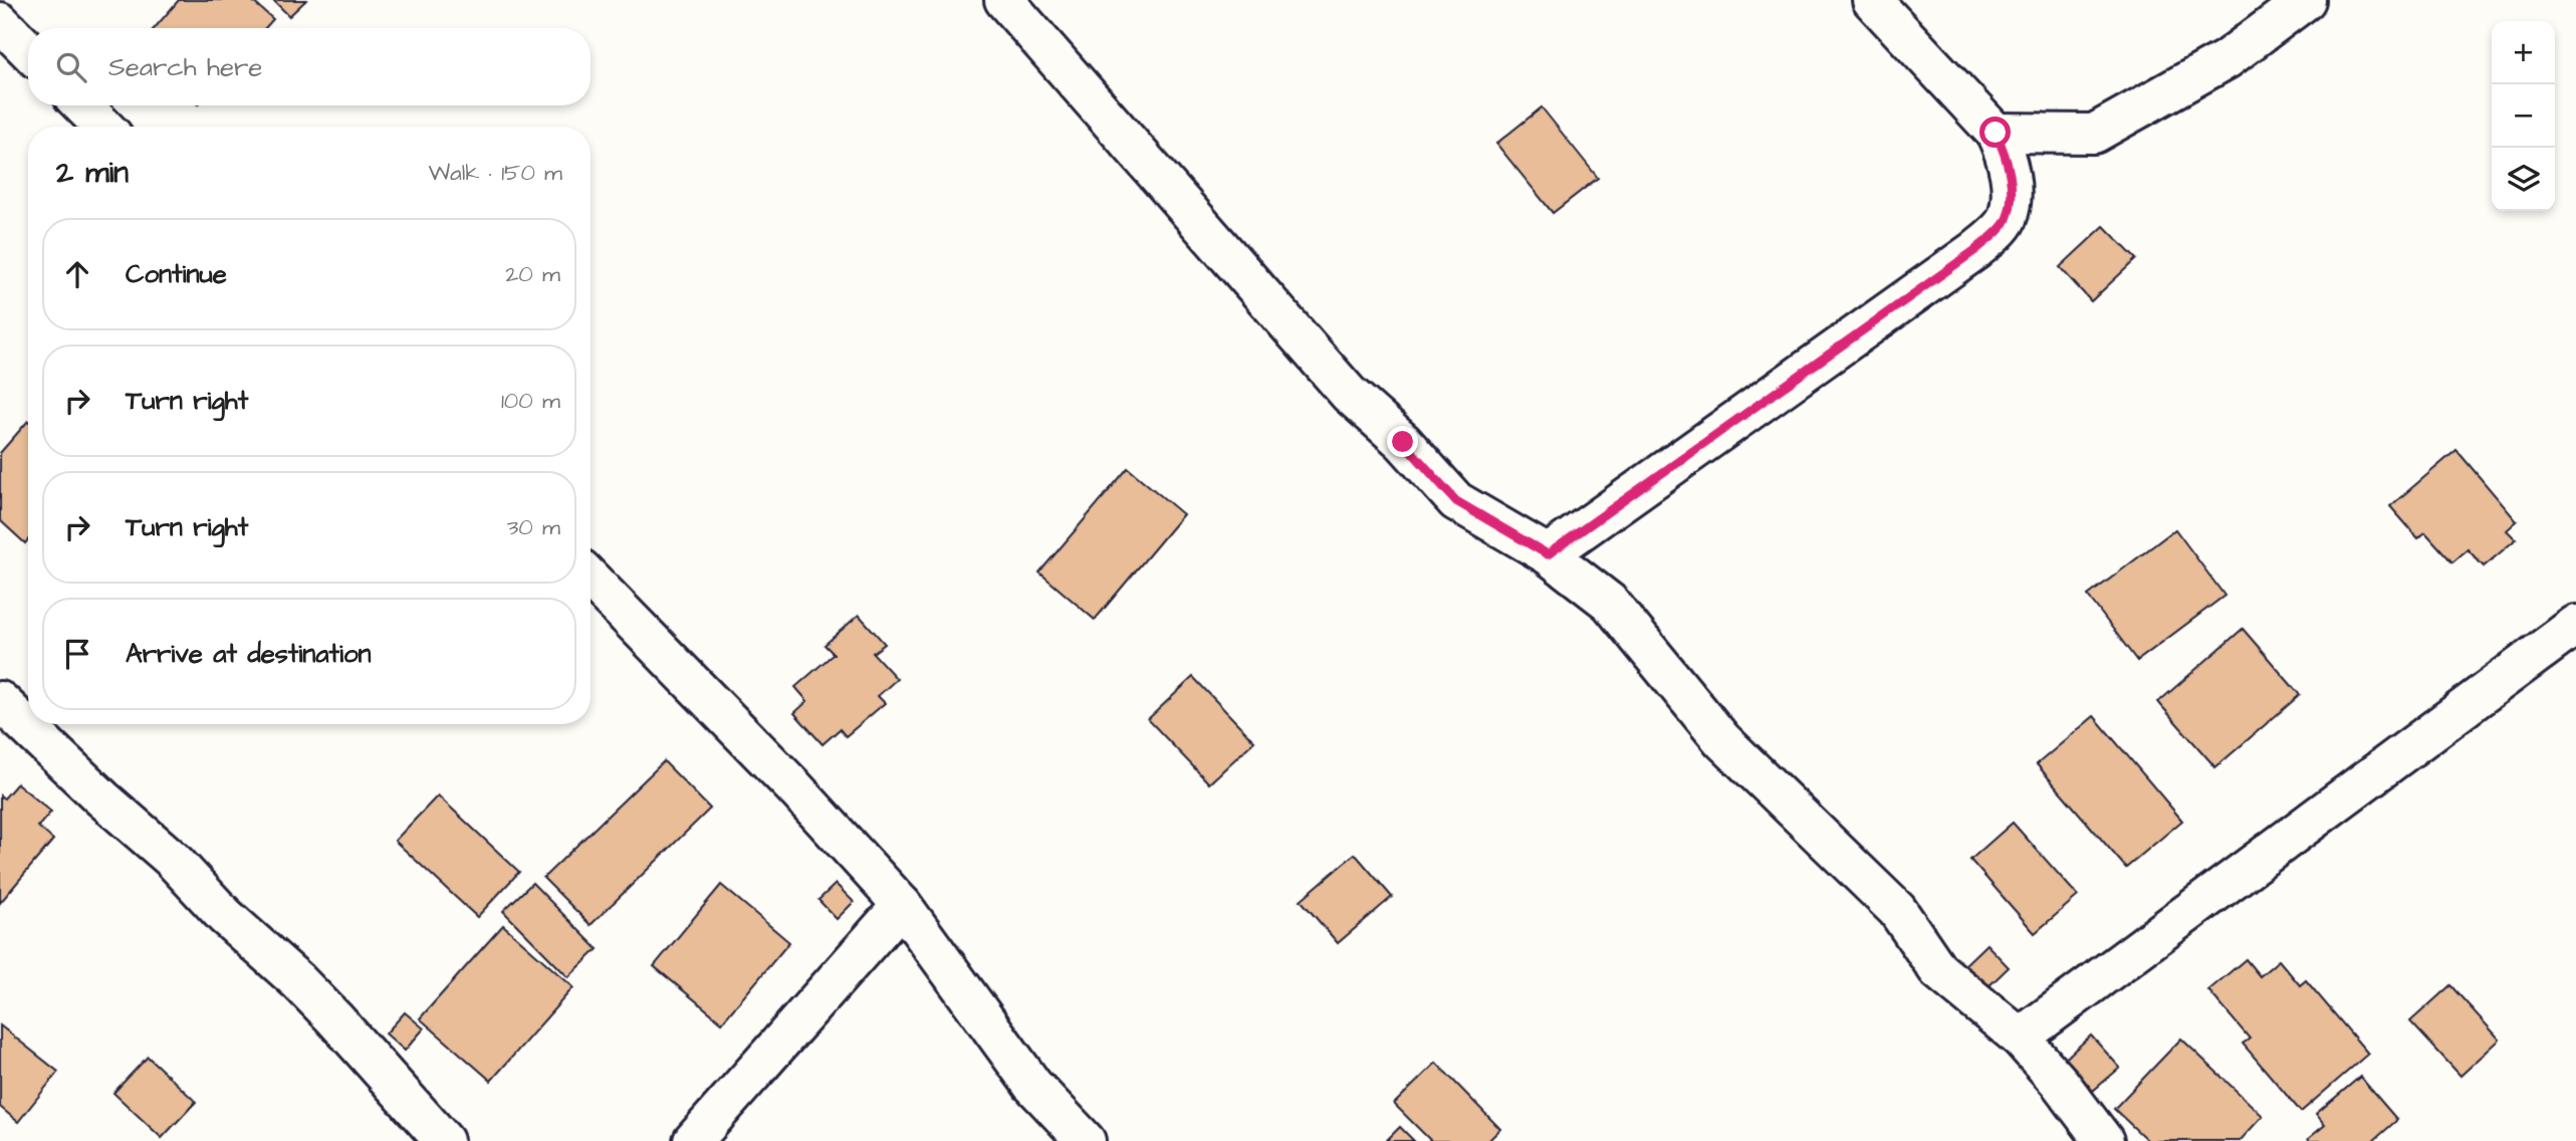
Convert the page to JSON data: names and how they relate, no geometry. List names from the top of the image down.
{
  "page": {
    "map_buttons": ["+", "−"],
    "search": "Search here",
    "heading": ["2 min", "Walk · 150 m"],
    "list": [
      ["Continue", "20 m"],
      ["Turn right", "100 m"],
      ["Turn right", "30 m"],
      "Arrive at destination"
    ]
  }
}
